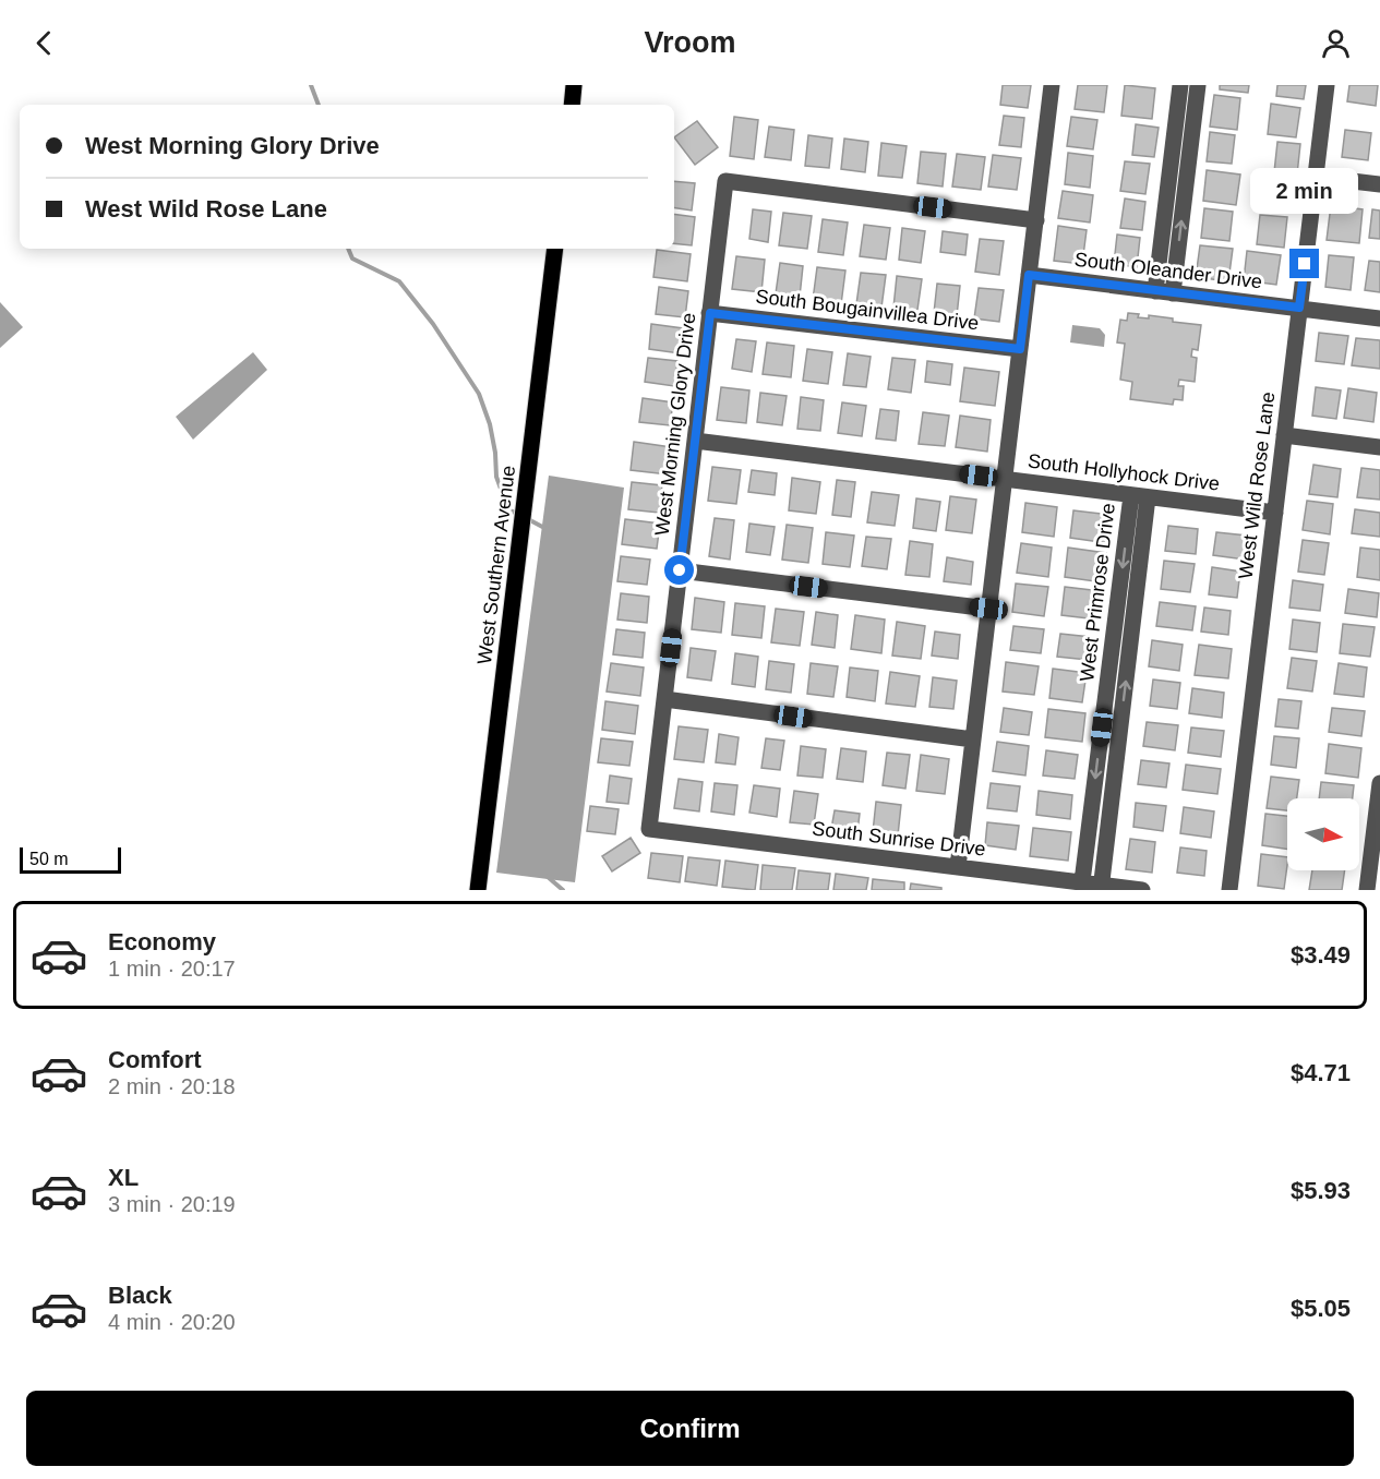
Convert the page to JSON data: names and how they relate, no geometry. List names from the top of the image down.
{
  "streets": {
    "main road": ["West Southern Avenue"],
    "street": [
      "South Oleander Drive",
      "South Bougainvillea Drive",
      "West Morning Glory Drive",
      "South Hollyhock Drive",
      "West Wild Rose Lane",
      "West Primrose Drive",
      "South Sunrise Drive"
    ]
  },
  "crossings": [
    ["South Oleander Drive", "West Wild Rose Lane"],
    ["South Bougainvillea Drive", "West Morning Glory Drive"],
    ["West Morning Glory Drive", "South Hollyhock Drive"],
    ["West Morning Glory Drive", "South Sunrise Drive"],
    ["South Hollyhock Drive", "West Wild Rose Lane"],
    ["South Hollyhock Drive", "West Primrose Drive"],
    ["West Primrose Drive", "South Sunrise Drive"]
  ],
  "scale_bar": "50 m",
  "north": "right",
  "page": {
    "header": "Vroom",
    "banner": ["West Morning Glory Drive", "West Wild Rose Lane"],
    "bubble": "2 min",
    "scale": "50 m",
    "list": [
      {
        "name": "Economy",
        "note": "1 min · 20:17",
        "value": "$3.49"
      },
      {
        "name": "Comfort",
        "note": "2 min · 20:18",
        "value": "$4.71"
      },
      {
        "name": "XL",
        "note": "3 min · 20:19",
        "value": "$5.93"
      },
      {
        "name": "Black",
        "note": "4 min · 20:20",
        "value": "$5.05"
      }
    ],
    "buttons": "Confirm"
  }
}
